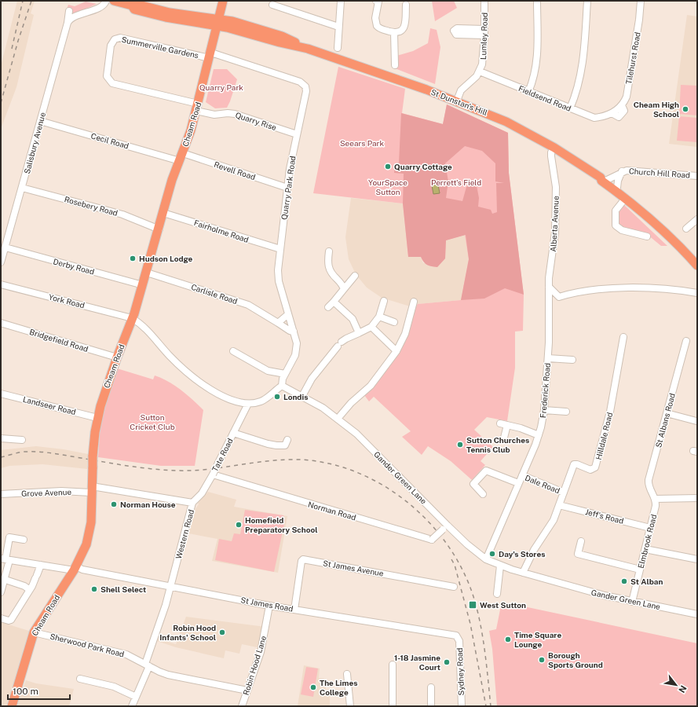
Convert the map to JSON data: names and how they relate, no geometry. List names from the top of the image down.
{
  "streets": {
    "highway": ["St Dunstan's Hill", "Cheam Road"],
    "street": [
      "Lumley Road",
      "Summerville Gardens",
      "Tilehurst Road",
      "Fieldsend Road",
      "Quarry Rise",
      "Cecil Road",
      "Salisbury Avenue",
      "Revell Road",
      "Church Hill Road",
      "Quarry Park Road",
      "Rosebery Road",
      "Alberta Avenue",
      "Fairholme Road",
      "Derby Road",
      "Carlisle Road",
      "York Road",
      "Bridgefield Road",
      "Frederick Road",
      "Landseer Road",
      "St Albans Road",
      "Hilldale Road",
      "Tate Road",
      "Gander Green Lane",
      "Dale Road",
      "Grove Avenue",
      "Norman Road",
      "Jeff's Road",
      "Western Road",
      "Elmbrook Road",
      "St James Avenue",
      "St James Road",
      "Sherwood Park Road",
      "Robin Hood Lane",
      "Sydney Road"
    ]
  },
  "crossings": [
    ["Lumley Road", "Fieldsend Road"],
    ["Lumley Road", "St Dunstan's Hill"],
    ["Summerville Gardens", "Quarry Rise"],
    ["Summerville Gardens", "Cheam Road"],
    ["Summerville Gardens", "Quarry Park Road"],
    ["Tilehurst Road", "Fieldsend Road"],
    ["St Dunstan's Hill", "Cheam Road"],
    ["St Dunstan's Hill", "Church Hill Road"],
    ["St Dunstan's Hill", "Alberta Avenue"],
    ["Quarry Rise", "Cheam Road"],
    ["Quarry Rise", "Quarry Park Road"],
    ["Cheam Road", "Cecil Road"],
    ["Cheam Road", "Revell Road"],
    ["Cheam Road", "Quarry Park Road"],
    ["Cheam Road", "Rosebery Road"],
    ["Cheam Road", "Fairholme Road"],
    ["Cheam Road", "Derby Road"],
    ["Cheam Road", "Carlisle Road"],
    ["Cheam Road", "York Road"],
    ["Cheam Road", "Bridgefield Road"],
    ["Cheam Road", "Landseer Road"],
    ["Cheam Road", "Grove Avenue"],
    ["Cheam Road", "Western Road"],
    ["Cheam Road", "St James Road"],
    ["Cheam Road", "Sherwood Park Road"],
    ["Cecil Road", "Salisbury Avenue"],
    ["Cecil Road", "Revell Road"],
    ["Salisbury Avenue", "Rosebery Road"],
    ["Salisbury Avenue", "Derby Road"],
    ["Revell Road", "Quarry Park Road"],
    ["Quarry Park Road", "Fairholme Road"],
    ["Quarry Park Road", "Carlisle Road"],
    ["Quarry Park Road", "Gander Green Lane"],
    ["Alberta Avenue", "Frederick Road"],
    ["Frederick Road", "Gander Green Lane"],
    ["Frederick Road", "Dale Road"],
    ["St Albans Road", "Elmbrook Road"],
    ["Hilldale Road", "Gander Green Lane"],
    ["Hilldale Road", "Dale Road"],
    ["Hilldale Road", "Jeff's Road"],
    ["Tate Road", "Norman Road"],
    ["Tate Road", "Western Road"],
    ["Gander Green Lane", "Norman Road"],
    ["Gander Green Lane", "Elmbrook Road"],
    ["Grove Avenue", "Western Road"],
    ["Jeff's Road", "Elmbrook Road"],
    ["Western Road", "St James Road"],
    ["Western Road", "Sherwood Park Road"],
    ["St James Avenue", "St James Road"],
    ["St James Road", "Robin Hood Lane"],
    ["St James Road", "Sydney Road"],
    ["Sherwood Park Road", "Robin Hood Lane"]
  ],
  "parks": [
    "Quarry Park",
    "Seears Park",
    "YourSpace Sutton",
    "Perrett's Field",
    "Sutton Cricket Club"
  ],
  "places": {
    "other": [
      "Cheam High School",
      "Quarry Cottage",
      "Hudson Lodge",
      "Londis",
      "Sutton Churches Tennis Club",
      "Norman House",
      "Homefield Preparatory School",
      "Day's Stores",
      "St Alban",
      "Shell Select",
      "Robin Hood Infants' School",
      "Time Square Lounge",
      "Borough Sports Ground",
      "1-18 Jasmine Court",
      "The Limes College"
    ],
    "transit": ["West Sutton"]
  },
  "scale_bar": "100 m",
  "north": "bottom right"
}
